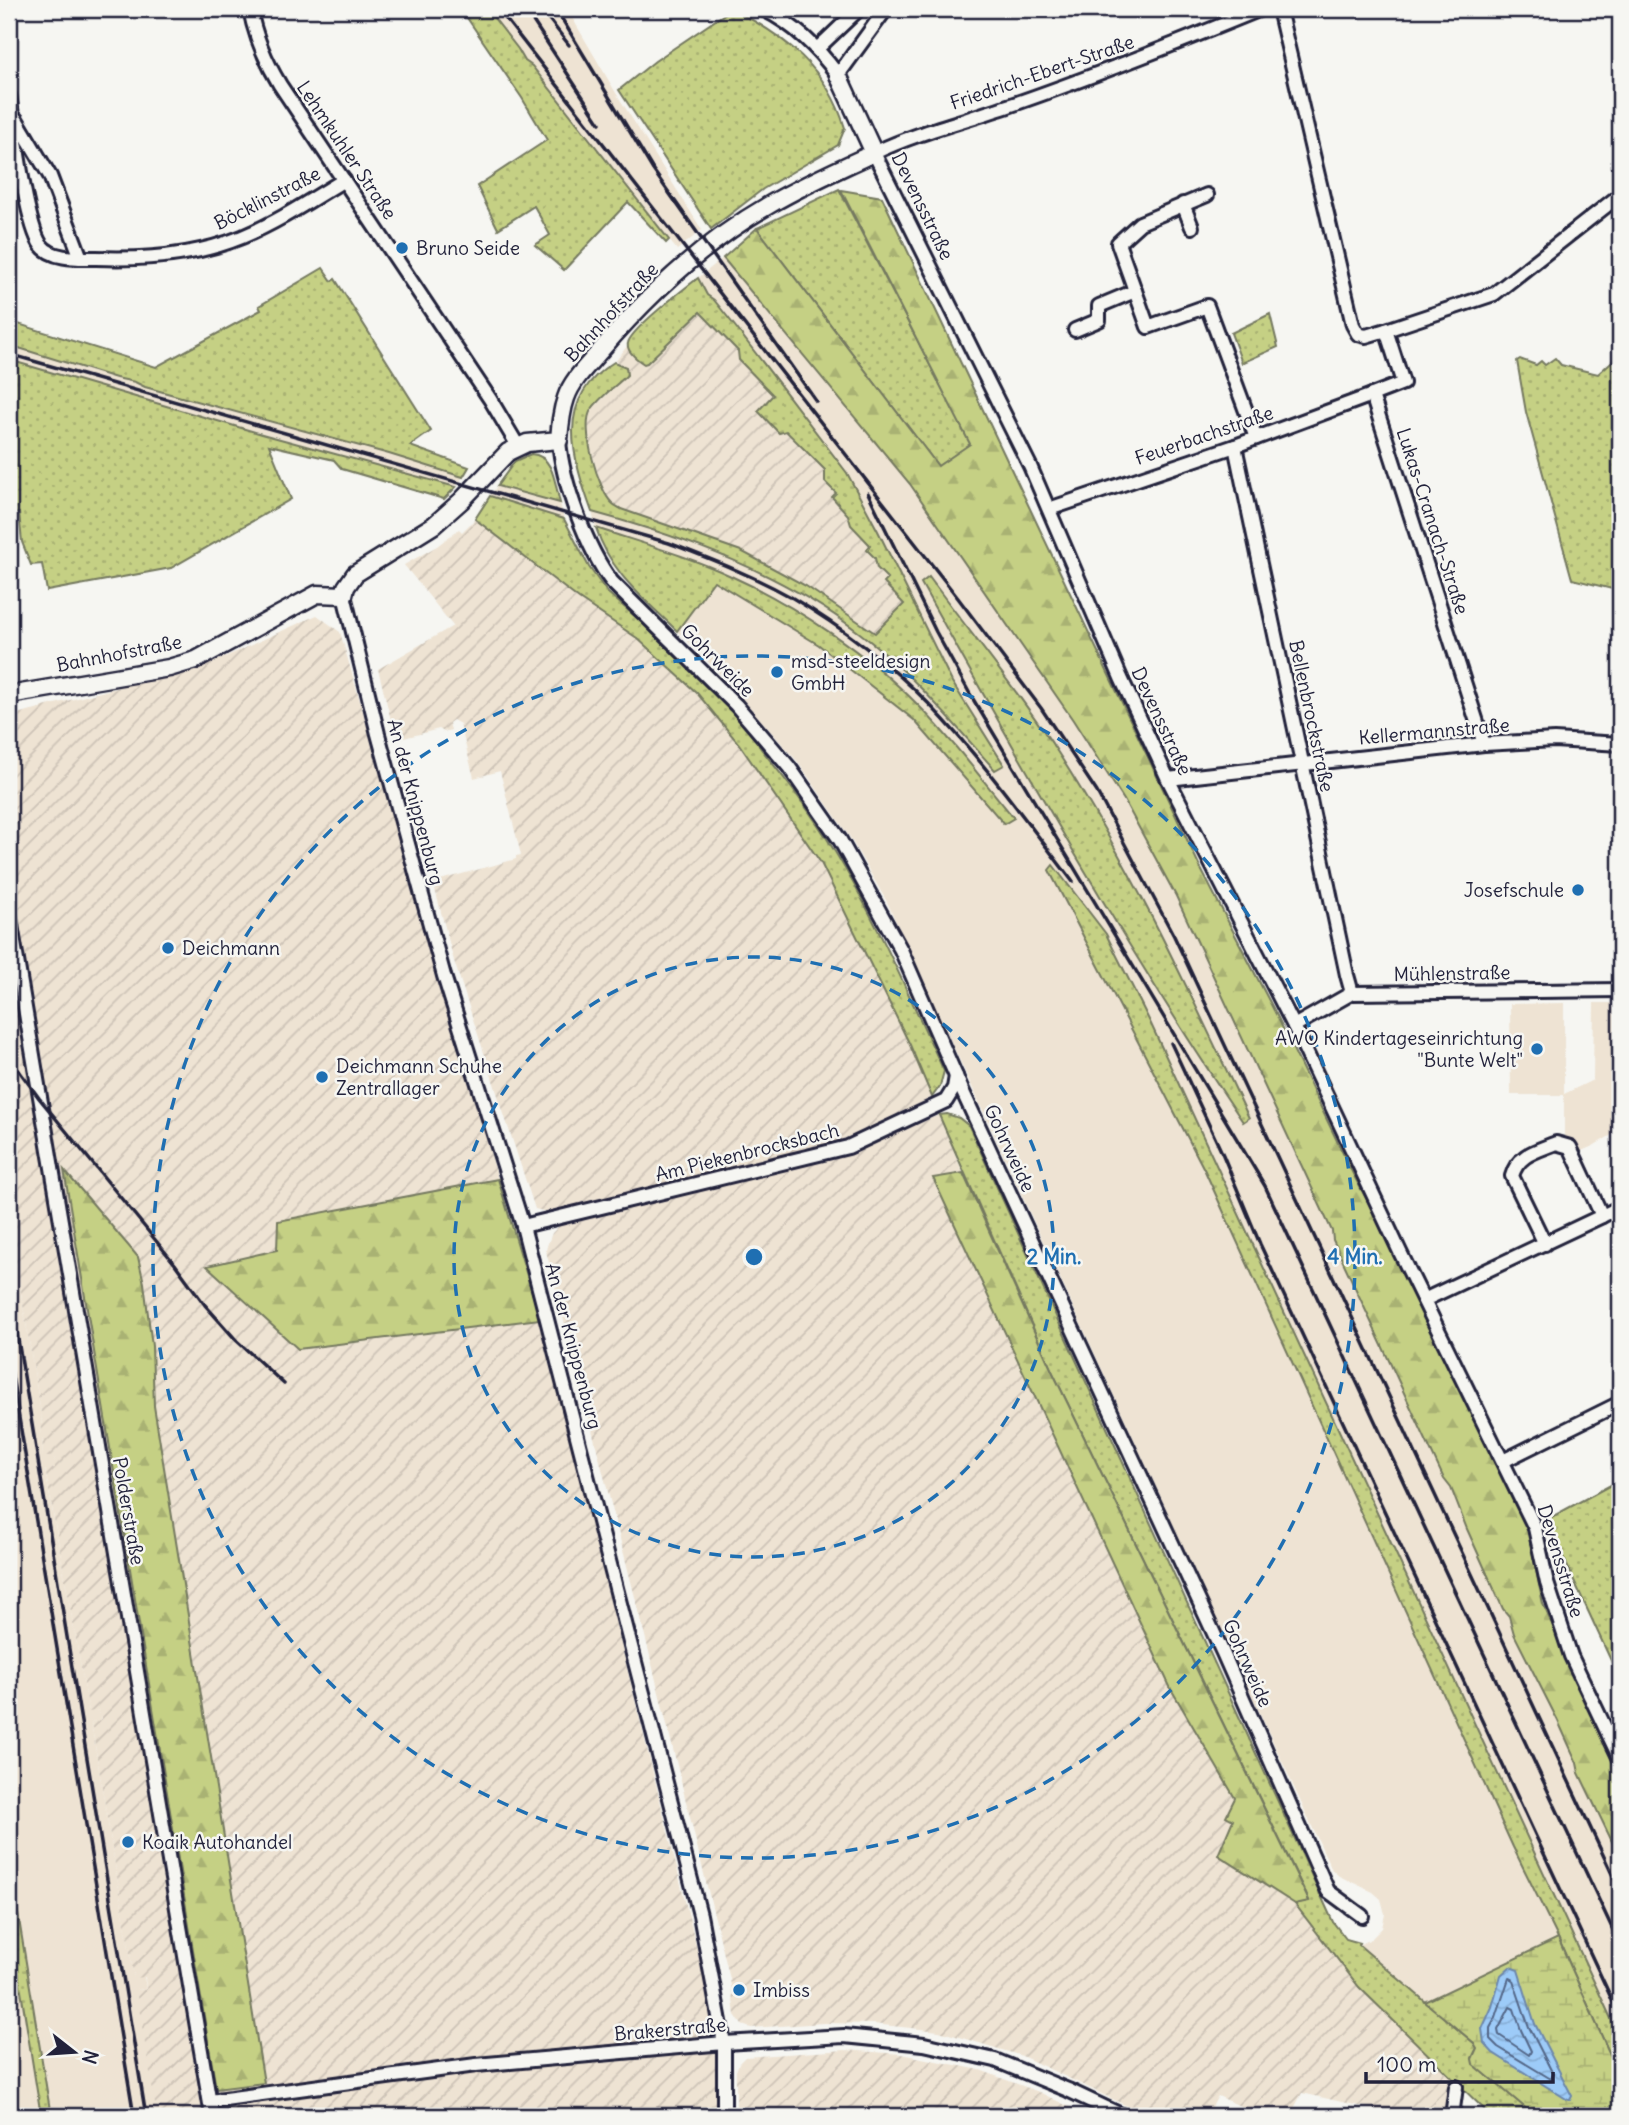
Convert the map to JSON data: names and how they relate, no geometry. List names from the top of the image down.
{
  "streets": {
    "street": [
      "Friedrich-Ebert-Straße",
      "Lehmkuhler Straße",
      "Böcklinstraße",
      "Devensstraße",
      "Bahnhofstraße",
      "Feuerbachstraße",
      "Lukas-Cranach-Straße",
      "Gohrweide",
      "Bellenbrockstraße",
      "Kellermannstraße",
      "An der Knippenburg",
      "Mühlenstraße",
      "Am Piekenbrocksbach",
      "Polderstraße",
      "Brakerstraße"
    ]
  },
  "crossings": [
    ["Friedrich-Ebert-Straße", "Devensstraße"],
    ["Friedrich-Ebert-Straße", "Bahnhofstraße"],
    ["Lehmkuhler Straße", "Böcklinstraße"],
    ["Devensstraße", "Bahnhofstraße"],
    ["Devensstraße", "Feuerbachstraße"],
    ["Devensstraße", "Kellermannstraße"],
    ["Devensstraße", "Mühlenstraße"],
    ["Bahnhofstraße", "Gohrweide"],
    ["Bahnhofstraße", "An der Knippenburg"],
    ["Feuerbachstraße", "Lukas-Cranach-Straße"],
    ["Feuerbachstraße", "Bellenbrockstraße"],
    ["Lukas-Cranach-Straße", "Kellermannstraße"],
    ["Gohrweide", "Am Piekenbrocksbach"],
    ["Bellenbrockstraße", "Kellermannstraße"],
    ["Bellenbrockstraße", "Mühlenstraße"],
    ["An der Knippenburg", "Am Piekenbrocksbach"],
    ["An der Knippenburg", "Brakerstraße"],
    ["Polderstraße", "Brakerstraße"]
  ],
  "places": [
    "Bruno Seide",
    "msd-steeldesign GmbH",
    "Josefschule",
    "Deichmann",
    "AWO Kindertageseinrichtung \"Bunte Welt\"",
    "Deichmann Schuhe Zentrallager",
    "Koaik Autohandel",
    "Imbiss"
  ],
  "scale_bar": "100 m",
  "north": "right",
  "rings": ["2 Min.", "4 Min."]
}
